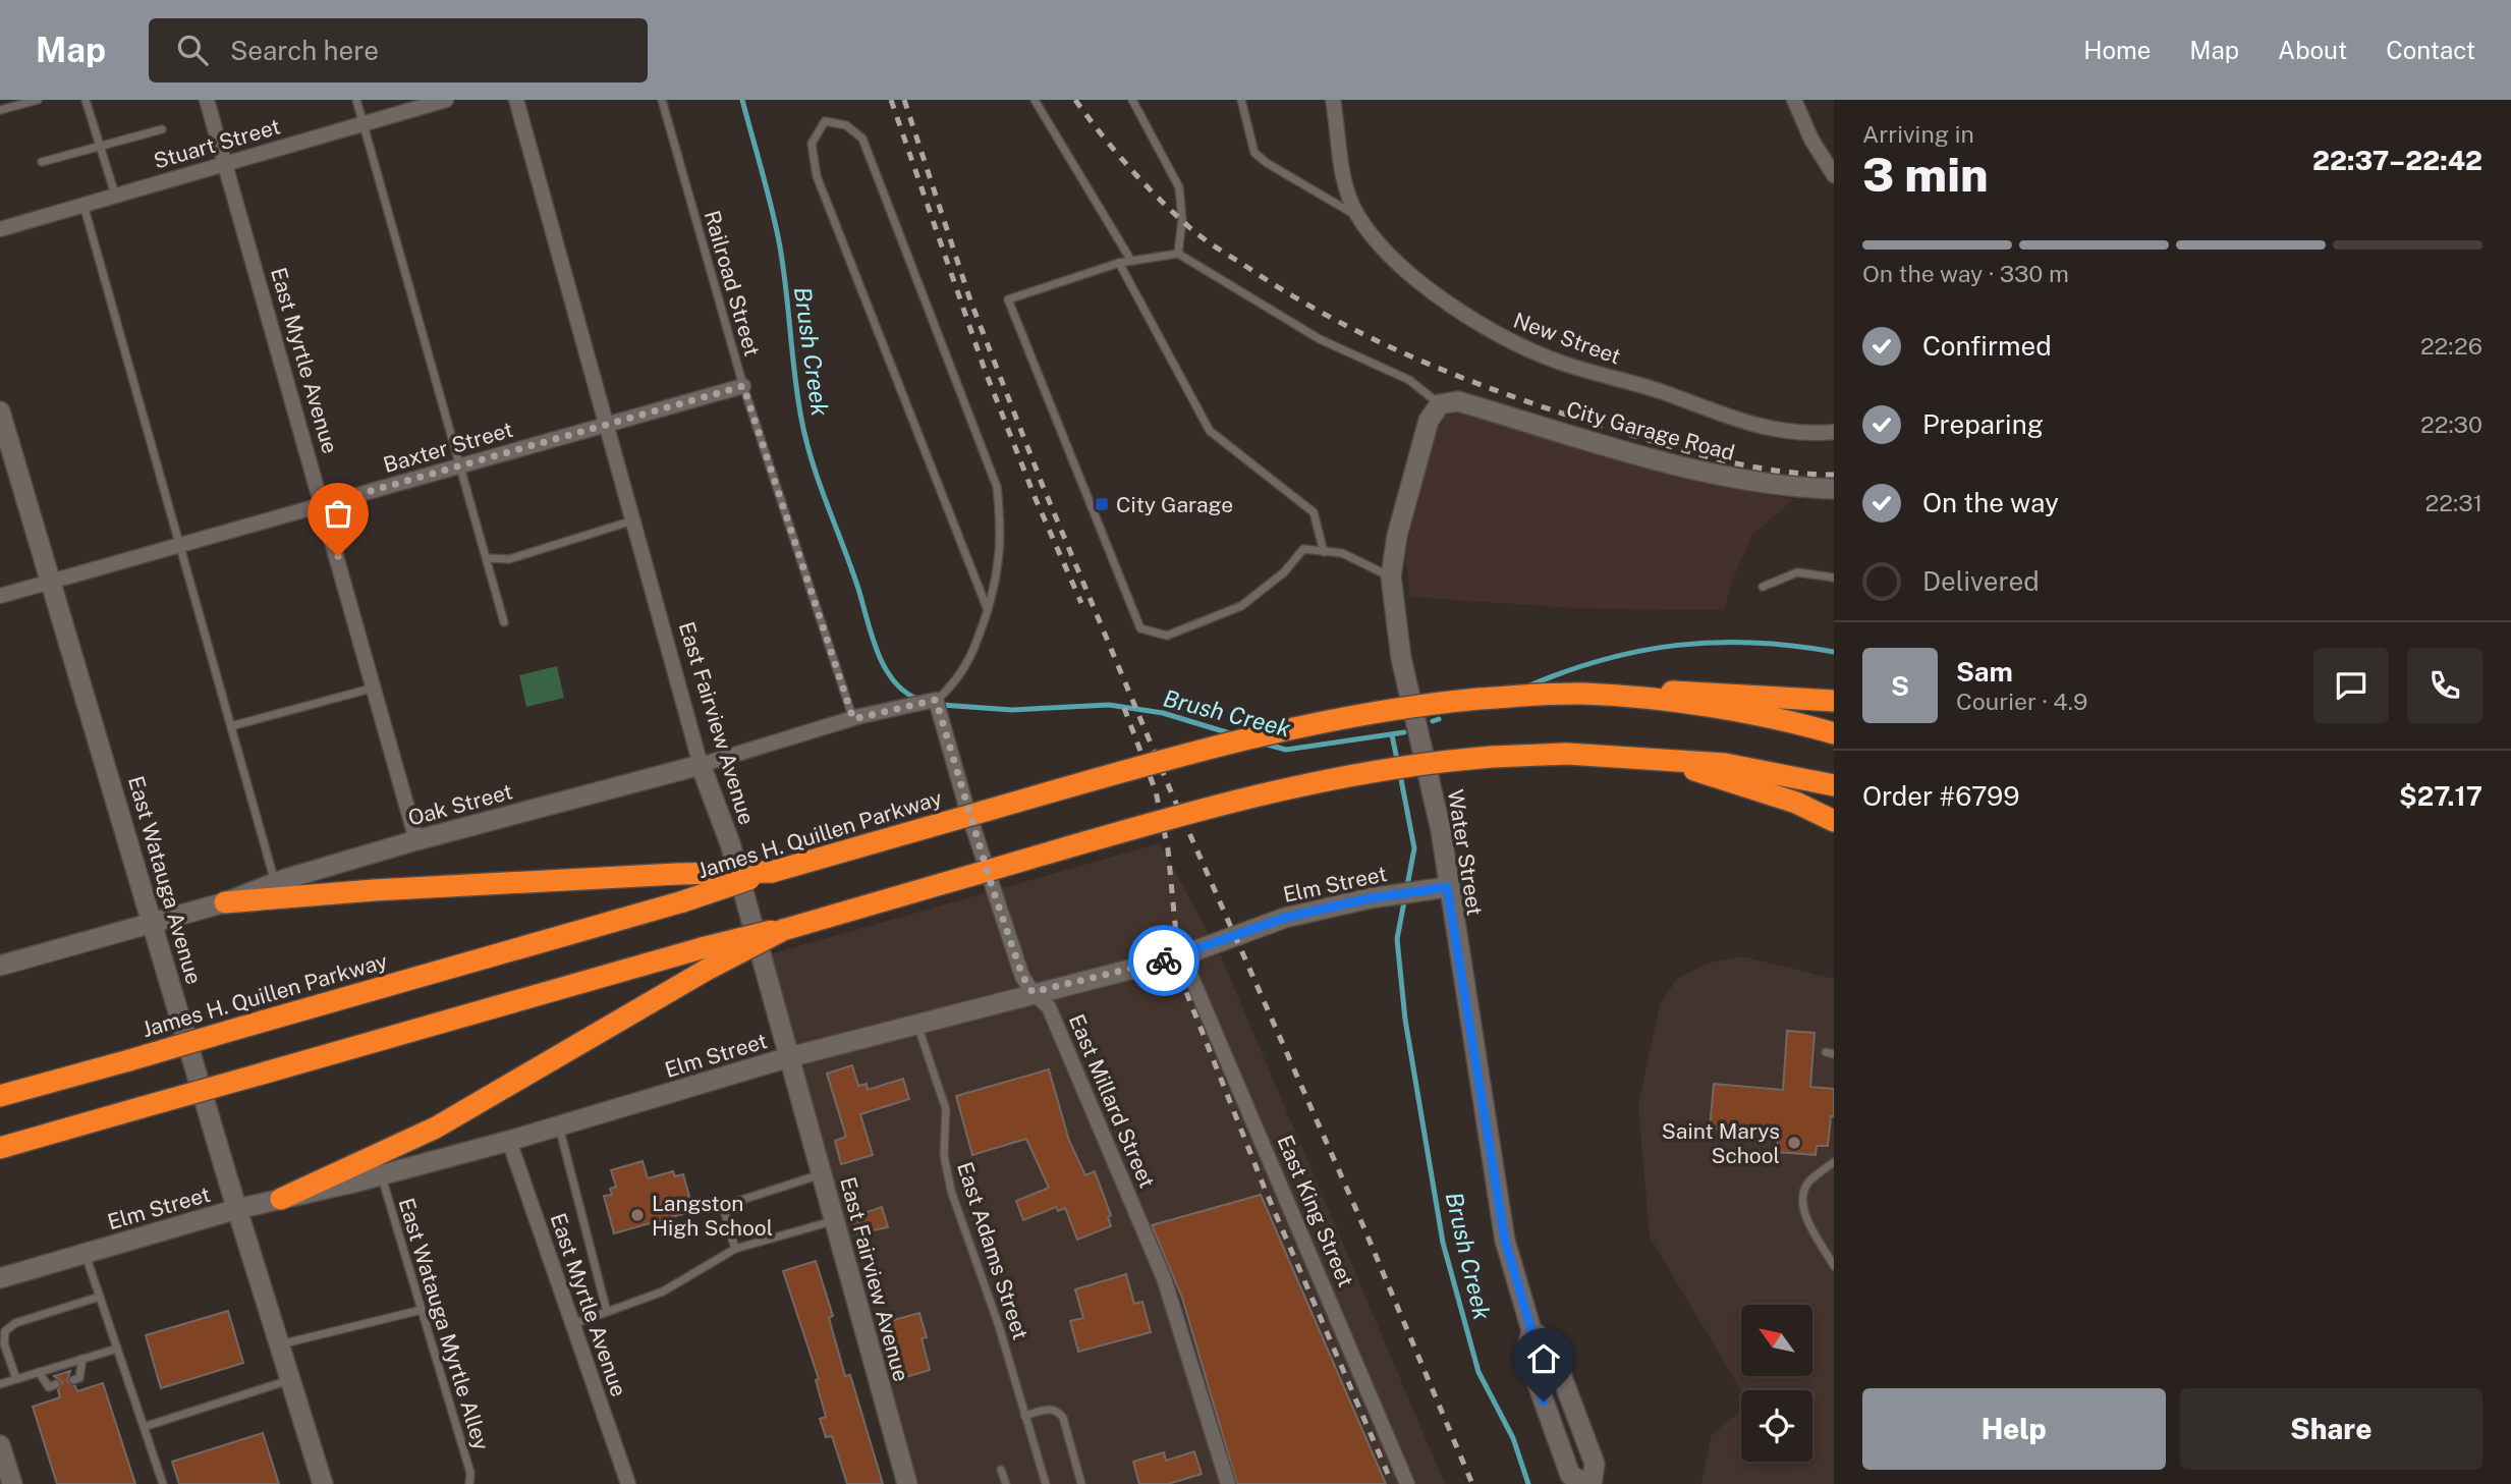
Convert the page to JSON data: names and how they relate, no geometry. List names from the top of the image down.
{
  "streets": {
    "highway": ["James H. Quillen Parkway"],
    "street": [
      "Stuart Street",
      "New Street",
      "East Myrtle Avenue",
      "City Garage Road",
      "Baxter Street",
      "East Fairview Avenue",
      "Oak Street",
      "Water Street",
      "East Watauga Avenue",
      "Elm Street",
      "East Millard Street",
      "East King Street"
    ],
    "lane": ["Railroad Street", "East Adams Street", "East Watauga Myrtle Alley"]
  },
  "crossings": [
    ["Stuart Street", "East Myrtle Avenue"],
    ["Railroad Street", "Baxter Street"],
    ["Railroad Street", "Oak Street"],
    ["East Myrtle Avenue", "Baxter Street"],
    ["East Myrtle Avenue", "Oak Street"],
    ["East Myrtle Avenue", "Elm Street"],
    ["City Garage Road", "Water Street"],
    ["Baxter Street", "East Fairview Avenue"],
    ["Baxter Street", "East Watauga Avenue"],
    ["East Fairview Avenue", "Oak Street"],
    ["East Fairview Avenue", "Elm Street"],
    ["Oak Street", "East Watauga Avenue"],
    ["Oak Street", "East Millard Street"],
    ["Water Street", "Elm Street"],
    ["East Watauga Avenue", "Elm Street"],
    ["Elm Street", "East Millard Street"],
    ["Elm Street", "East King Street"],
    ["Elm Street", "East Adams Street"],
    ["Elm Street", "East Watauga Myrtle Alley"]
  ],
  "water": ["Brush Creek"],
  "places": {
    "transit": ["City Garage"],
    "other": ["Saint Marys School", "Langston High School"]
  },
  "north": "top left",
  "page": {
    "header": "Map",
    "search": "Search here",
    "nav": [
      "Home",
      "Map",
      "About",
      "Contact"
    ],
    "heading": ["3 min", "Arriving in", "22:37–22:42"],
    "panel": [
      "Sam",
      "Courier · 4.9",
      "Order #6799",
      "$27.17"
    ],
    "bar": "On the way · 330 m",
    "list": [
      ["Confirmed", "22:26"],
      ["Preparing", "22:30"],
      ["On the way", "22:31"],
      "Delivered"
    ],
    "round": "S",
    "buttons": ["Help", "Share"]
  }
}
